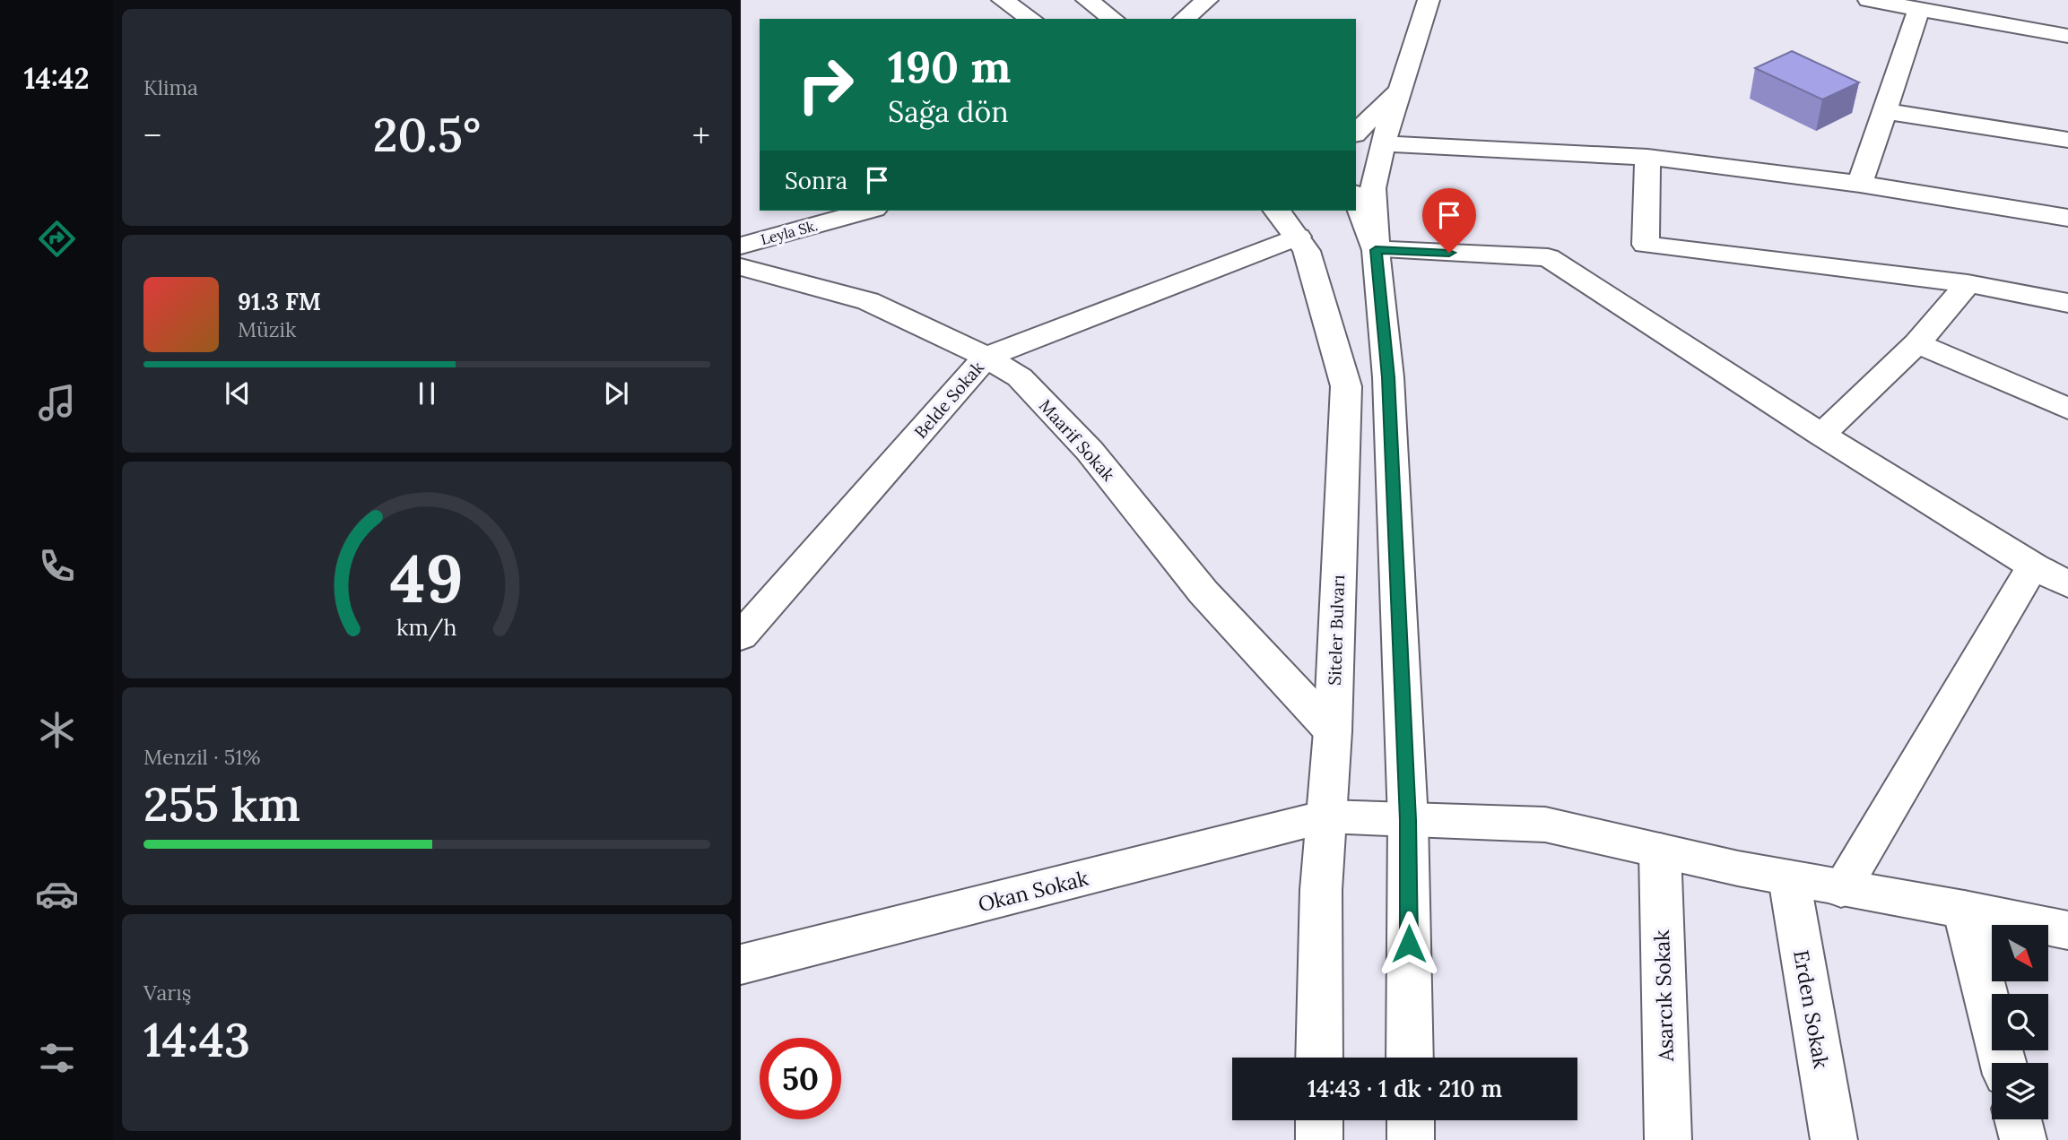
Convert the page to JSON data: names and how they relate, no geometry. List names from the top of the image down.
{
  "streets": {
    "street": [
      "Leyla Sk.",
      "Belde Sokak",
      "Maarif Sokak",
      "Siteler Bulvarı",
      "Okan Sokak",
      "Asarcık Sokak",
      "Erden Sokak"
    ]
  },
  "crossings": [
    ["Belde Sokak", "Maarif Sokak"],
    ["Belde Sokak", "Siteler Bulvarı"],
    ["Maarif Sokak", "Siteler Bulvarı"],
    ["Siteler Bulvarı", "Okan Sokak"],
    ["Okan Sokak", "Asarcık Sokak"],
    ["Okan Sokak", "Erden Sokak"]
  ],
  "north": "bottom right",
  "page": {
    "tabs": "14:42",
    "tile": [
      "Klima",
      ["Menzil · 51%", "255 km"],
      ["Varış", "14:43"]
    ],
    "turn": ["190 m", "Sağa dön"],
    "heat": ["−", "20.5°", "+"],
    "then": "Sonra",
    "song": ["91.3 FM", "Müzik"],
    "limit": "50",
    "trip": "14:43 · 1 dk · 210 m",
    "gauge": ["49", "km/h"]
  }
}
